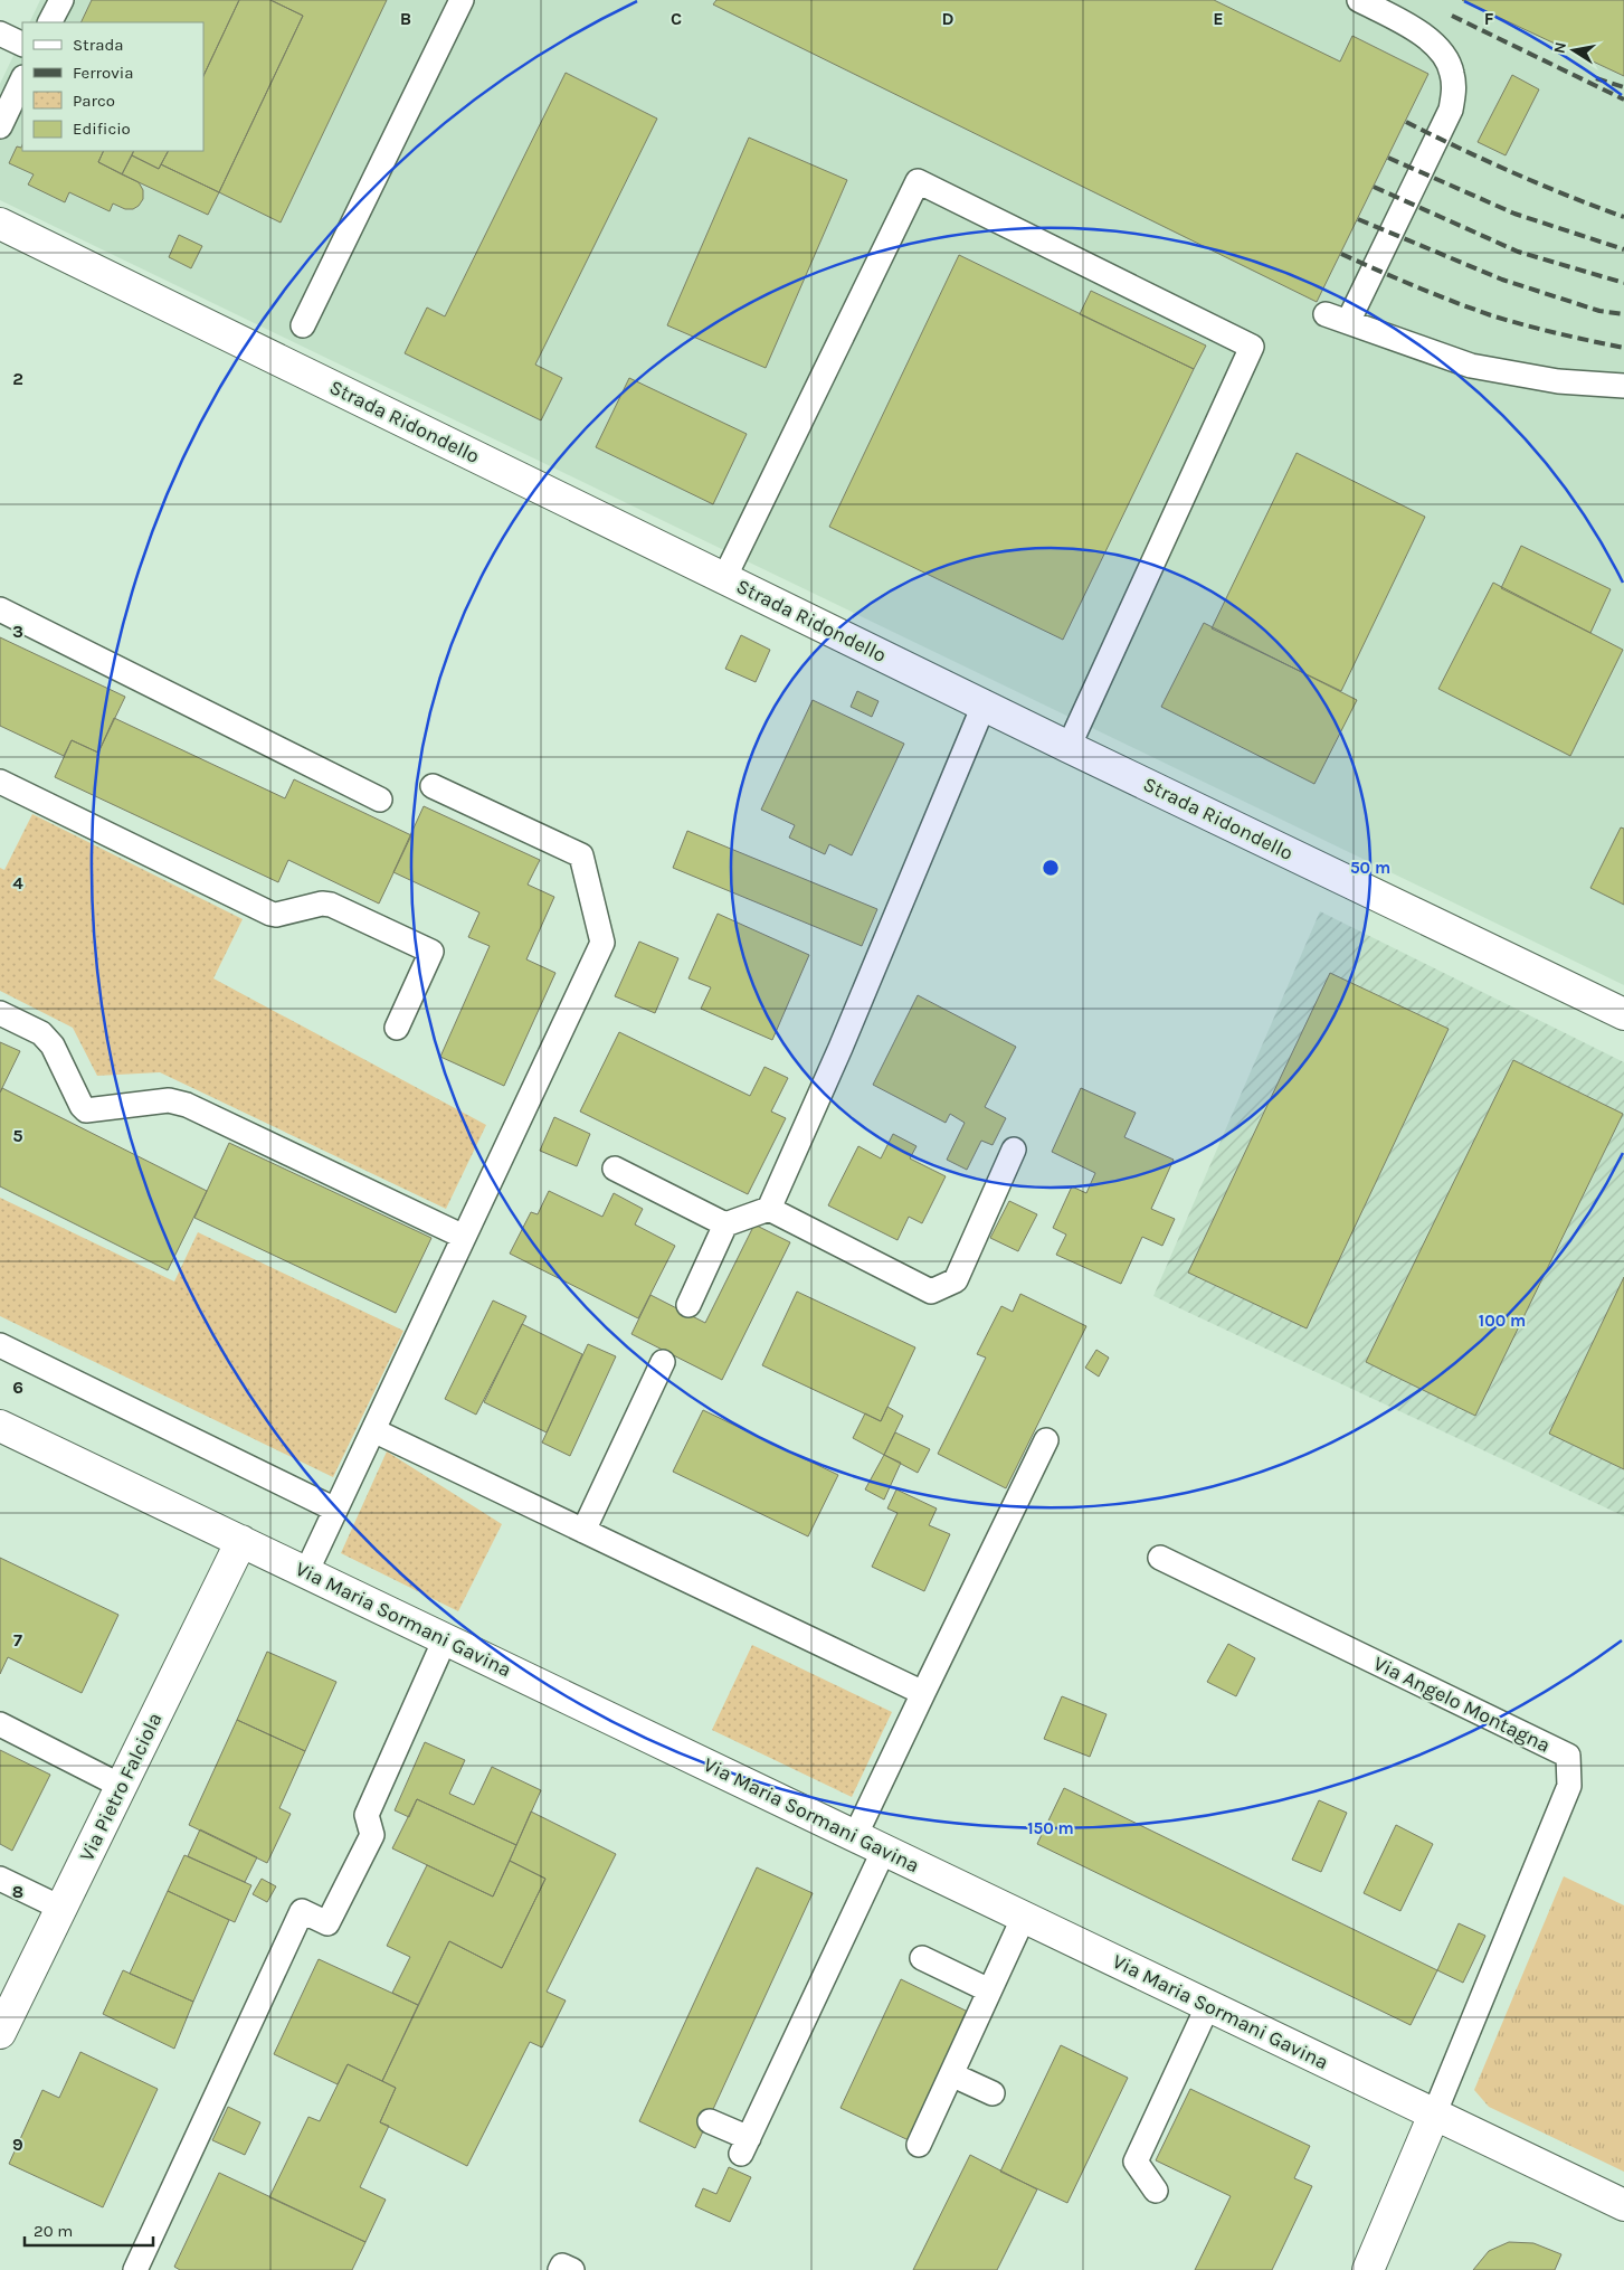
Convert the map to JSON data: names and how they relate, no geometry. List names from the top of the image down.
{
  "streets": {
    "street": ["Strada Ridondello", "Via Maria Sormani Gavina", "Via Pietro Falciola"],
    "lane": ["Via Angelo Montagna"]
  },
  "crossings": [
    ["Via Maria Sormani Gavina", "Via Angelo Montagna"],
    ["Via Maria Sormani Gavina", "Via Pietro Falciola"]
  ],
  "legend": [
    "Strada",
    "Ferrovia",
    "Parco",
    "Edificio"
  ],
  "scale_bar": "20 m",
  "north": "left",
  "grid": {
    "columns": [
      "B",
      "C",
      "D",
      "E",
      "F"
    ],
    "rows": [
      "2",
      "3",
      "4",
      "5",
      "6",
      "7",
      "8",
      "9"
    ]
  },
  "rings": ["50 m", "100 m", "150 m"]
}
